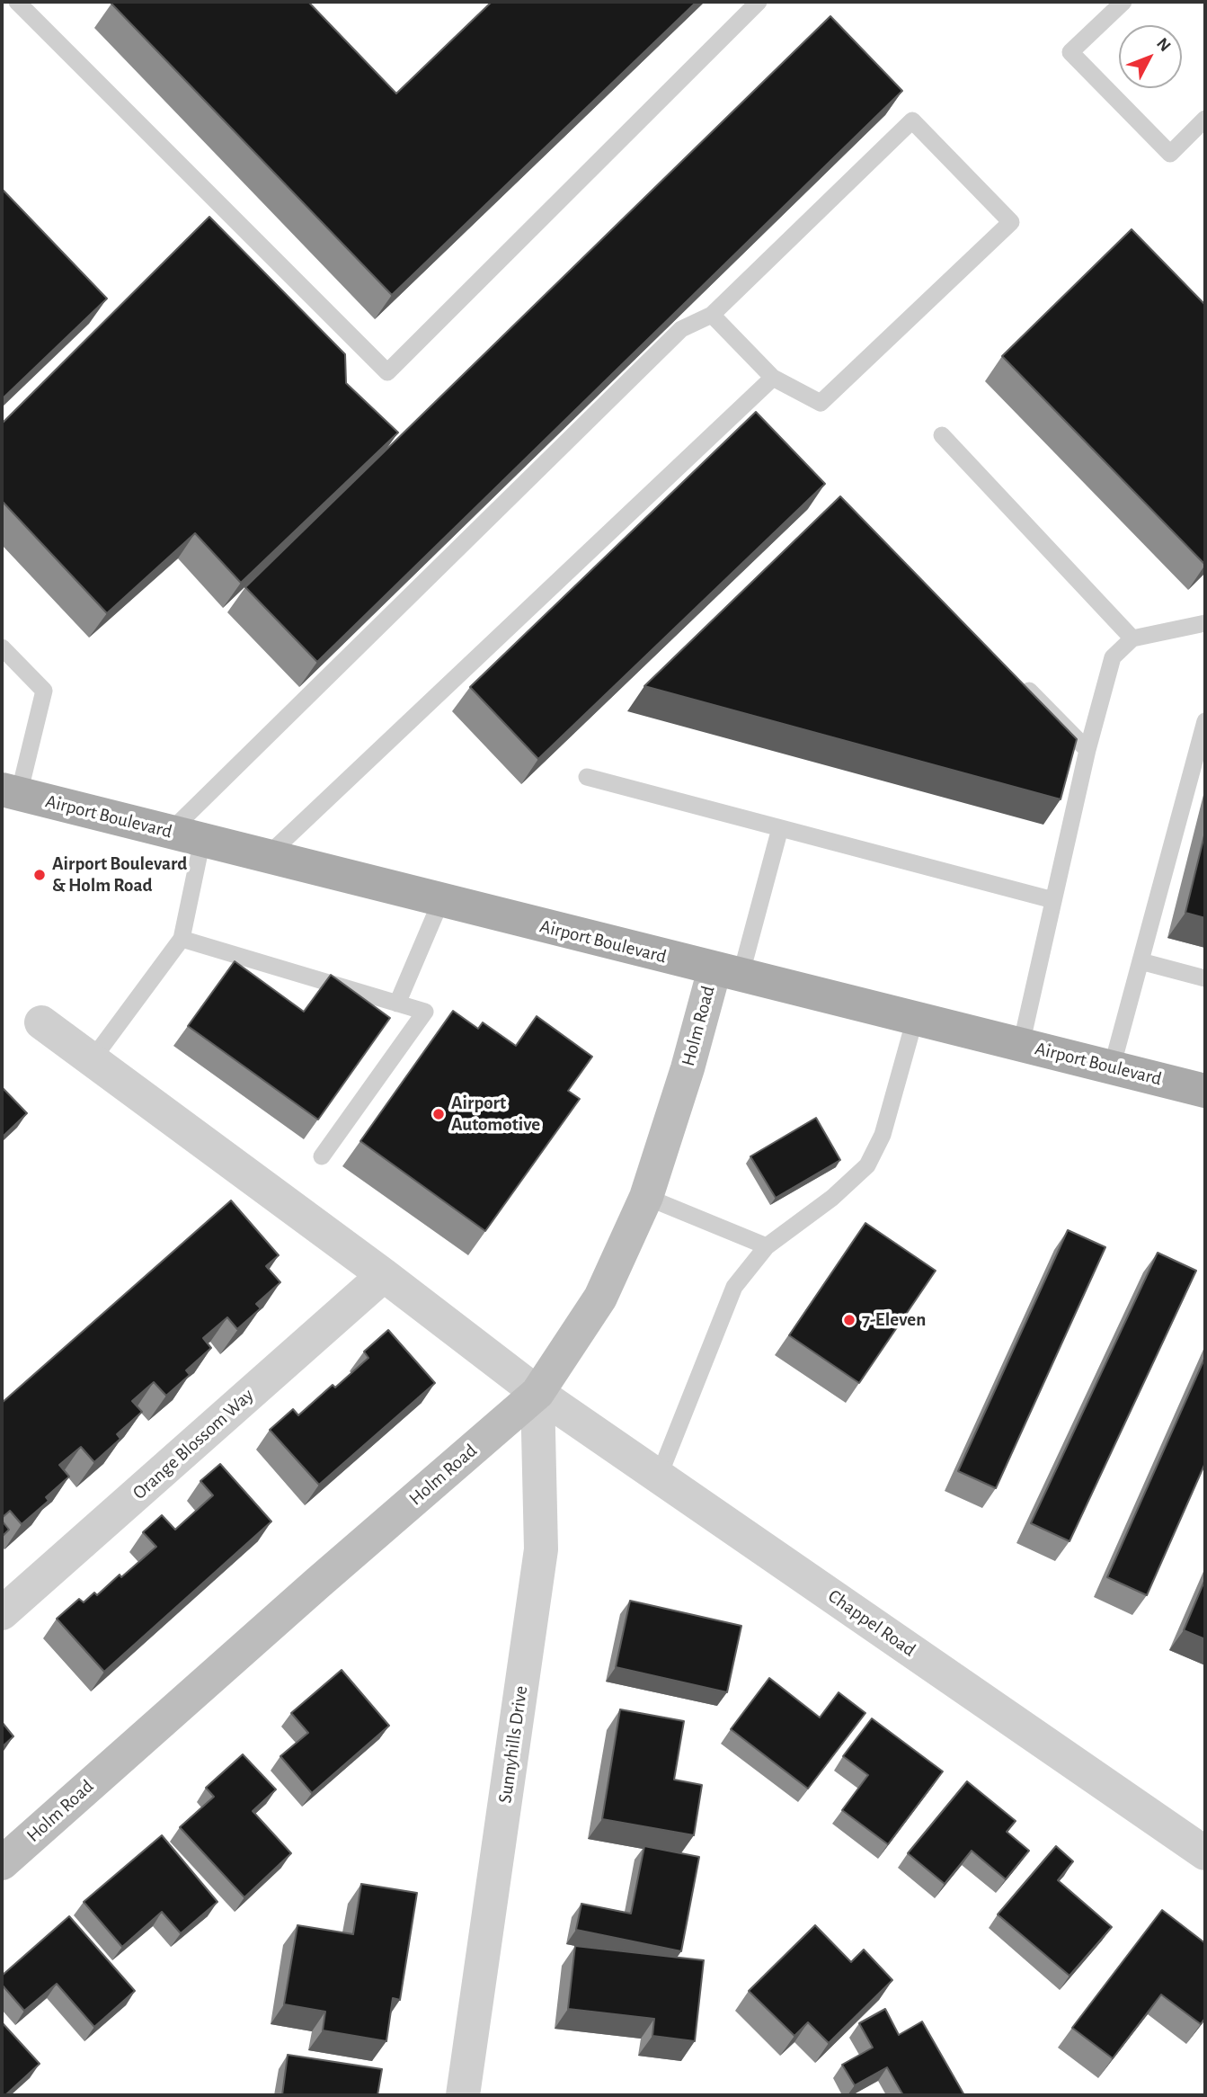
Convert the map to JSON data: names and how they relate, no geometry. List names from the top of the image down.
{
  "streets": {
    "main road": ["Airport Boulevard"],
    "street": [
      "Holm Road",
      "Orange Blossom Way",
      "Chappel Road",
      "Sunnyhills Drive"
    ]
  },
  "crossings": [
    ["Airport Boulevard", "Holm Road"],
    ["Holm Road", "Chappel Road"],
    ["Holm Road", "Sunnyhills Drive"],
    ["Orange Blossom Way", "Chappel Road"],
    ["Chappel Road", "Sunnyhills Drive"]
  ],
  "places": ["Airport Boulevard & Holm Road", "Airport Automotive", "7-Eleven"],
  "north": "top right"
}
